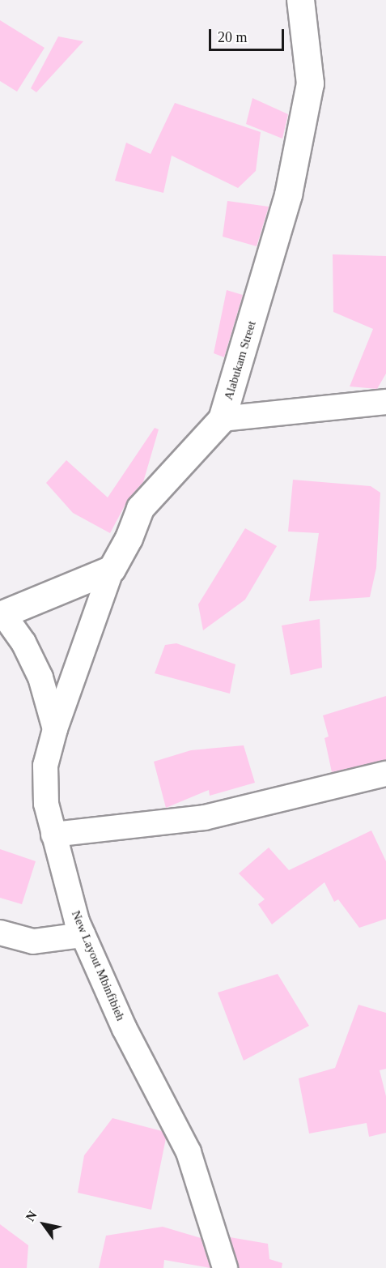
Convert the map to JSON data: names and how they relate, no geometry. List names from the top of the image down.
{
  "streets": {
    "street": ["Alabukam Street", "New Layout Mbinfibieh"]
  },
  "crossings": [
    ["Alabukam Street", "New Layout Mbinfibieh"]
  ],
  "scale_bar": "20 m",
  "north": "top left"
}
